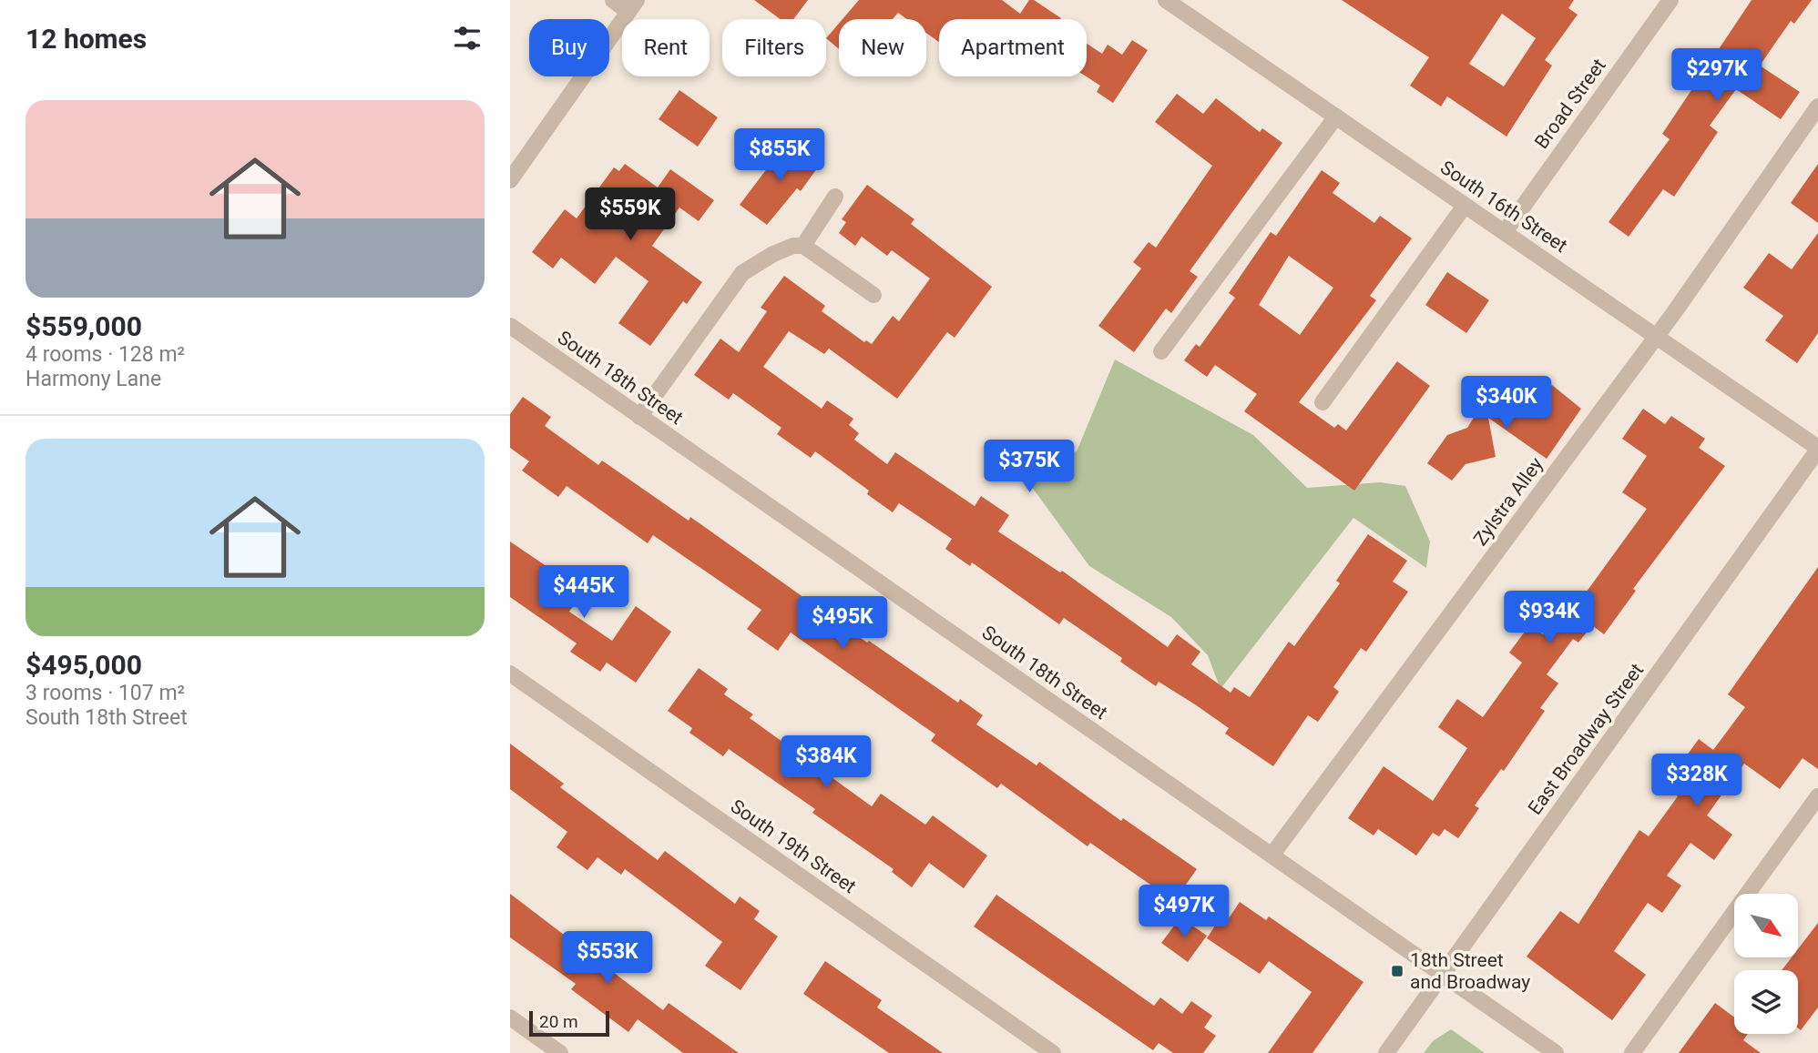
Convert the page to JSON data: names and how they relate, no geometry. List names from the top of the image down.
{
  "streets": {
    "street": [
      "Broad Street",
      "South 16th Street",
      "South 18th Street",
      "Zylstra Alley",
      "East Broadway Street",
      "South 19th Street"
    ]
  },
  "crossings": [
    ["Broad Street", "South 16th Street"],
    ["South 16th Street", "Zylstra Alley"],
    ["South 16th Street", "East Broadway Street"],
    ["South 18th Street", "Zylstra Alley"],
    ["South 18th Street", "East Broadway Street"]
  ],
  "places": {
    "transit": ["18th Street and Broadway"]
  },
  "scale_bar": "20 m",
  "north": "bottom right",
  "page": {
    "heading": "12 homes",
    "chip": [
      "Buy",
      "Rent",
      "Filters",
      "New",
      "Apartment"
    ],
    "price": [
      "$297K",
      "$855K",
      "$559K",
      "$340K",
      "$375K",
      "$445K",
      "$934K",
      "$495K",
      "$384K",
      "$328K",
      "$497K",
      "$553K"
    ],
    "list": [
      {
        "name": "$559,000",
        "note": "4 rooms · 128 m² · Harmony Lane"
      },
      {
        "name": "$495,000",
        "note": "3 rooms · 107 m² · South 18th Street"
      }
    ],
    "scale": "20 m"
  }
}
